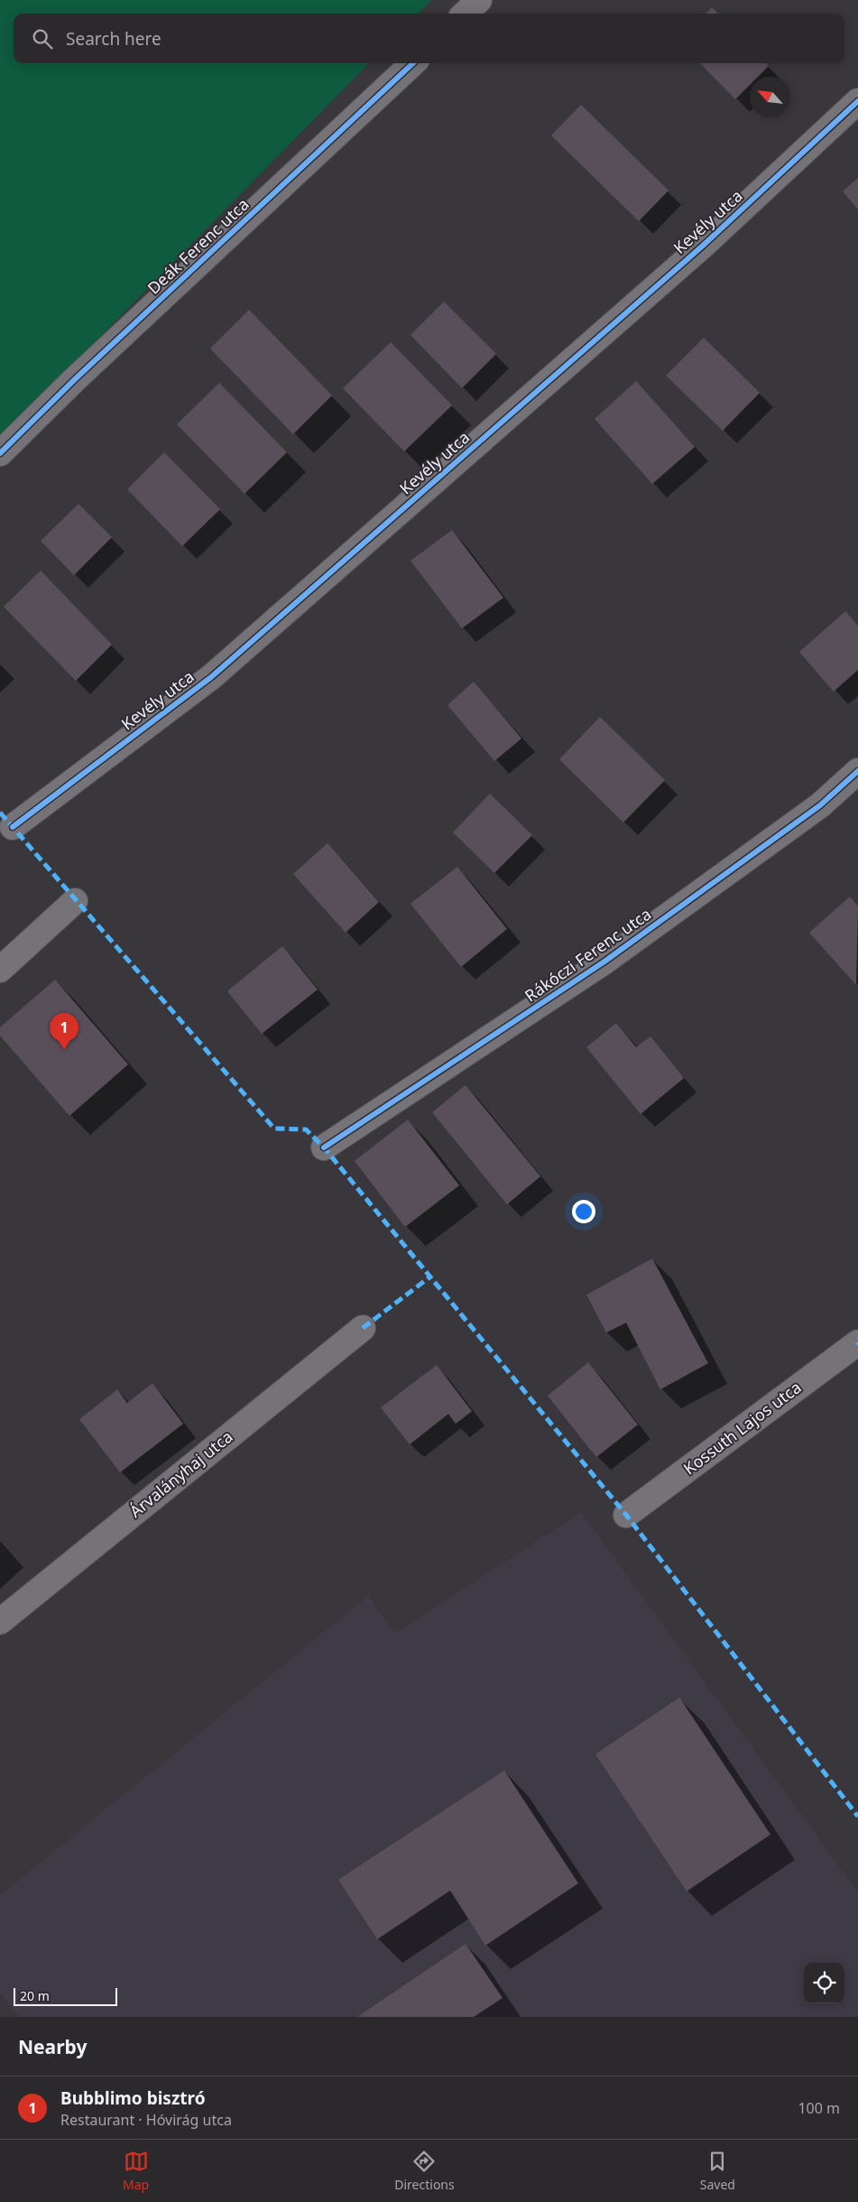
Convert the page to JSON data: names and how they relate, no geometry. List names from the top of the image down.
{
  "streets": {
    "street": [
      "Kevély utca",
      "Deák Ferenc utca",
      "Rákóczi Ferenc utca",
      "Kossuth Lajos utca",
      "Árvalányhaj utca"
    ]
  },
  "scale_bar": "20 m",
  "north": "top left",
  "page": {
    "search": "Search here",
    "pins": "1",
    "scale": "20 m",
    "heading": "Nearby",
    "list": [
      {
        "mark": "1",
        "name": "Bubblimo bisztró",
        "note": "Restaurant · Hóvirág utca",
        "value": "100 m"
      }
    ],
    "nav": ["Map", "Directions", "Saved"]
  }
}
